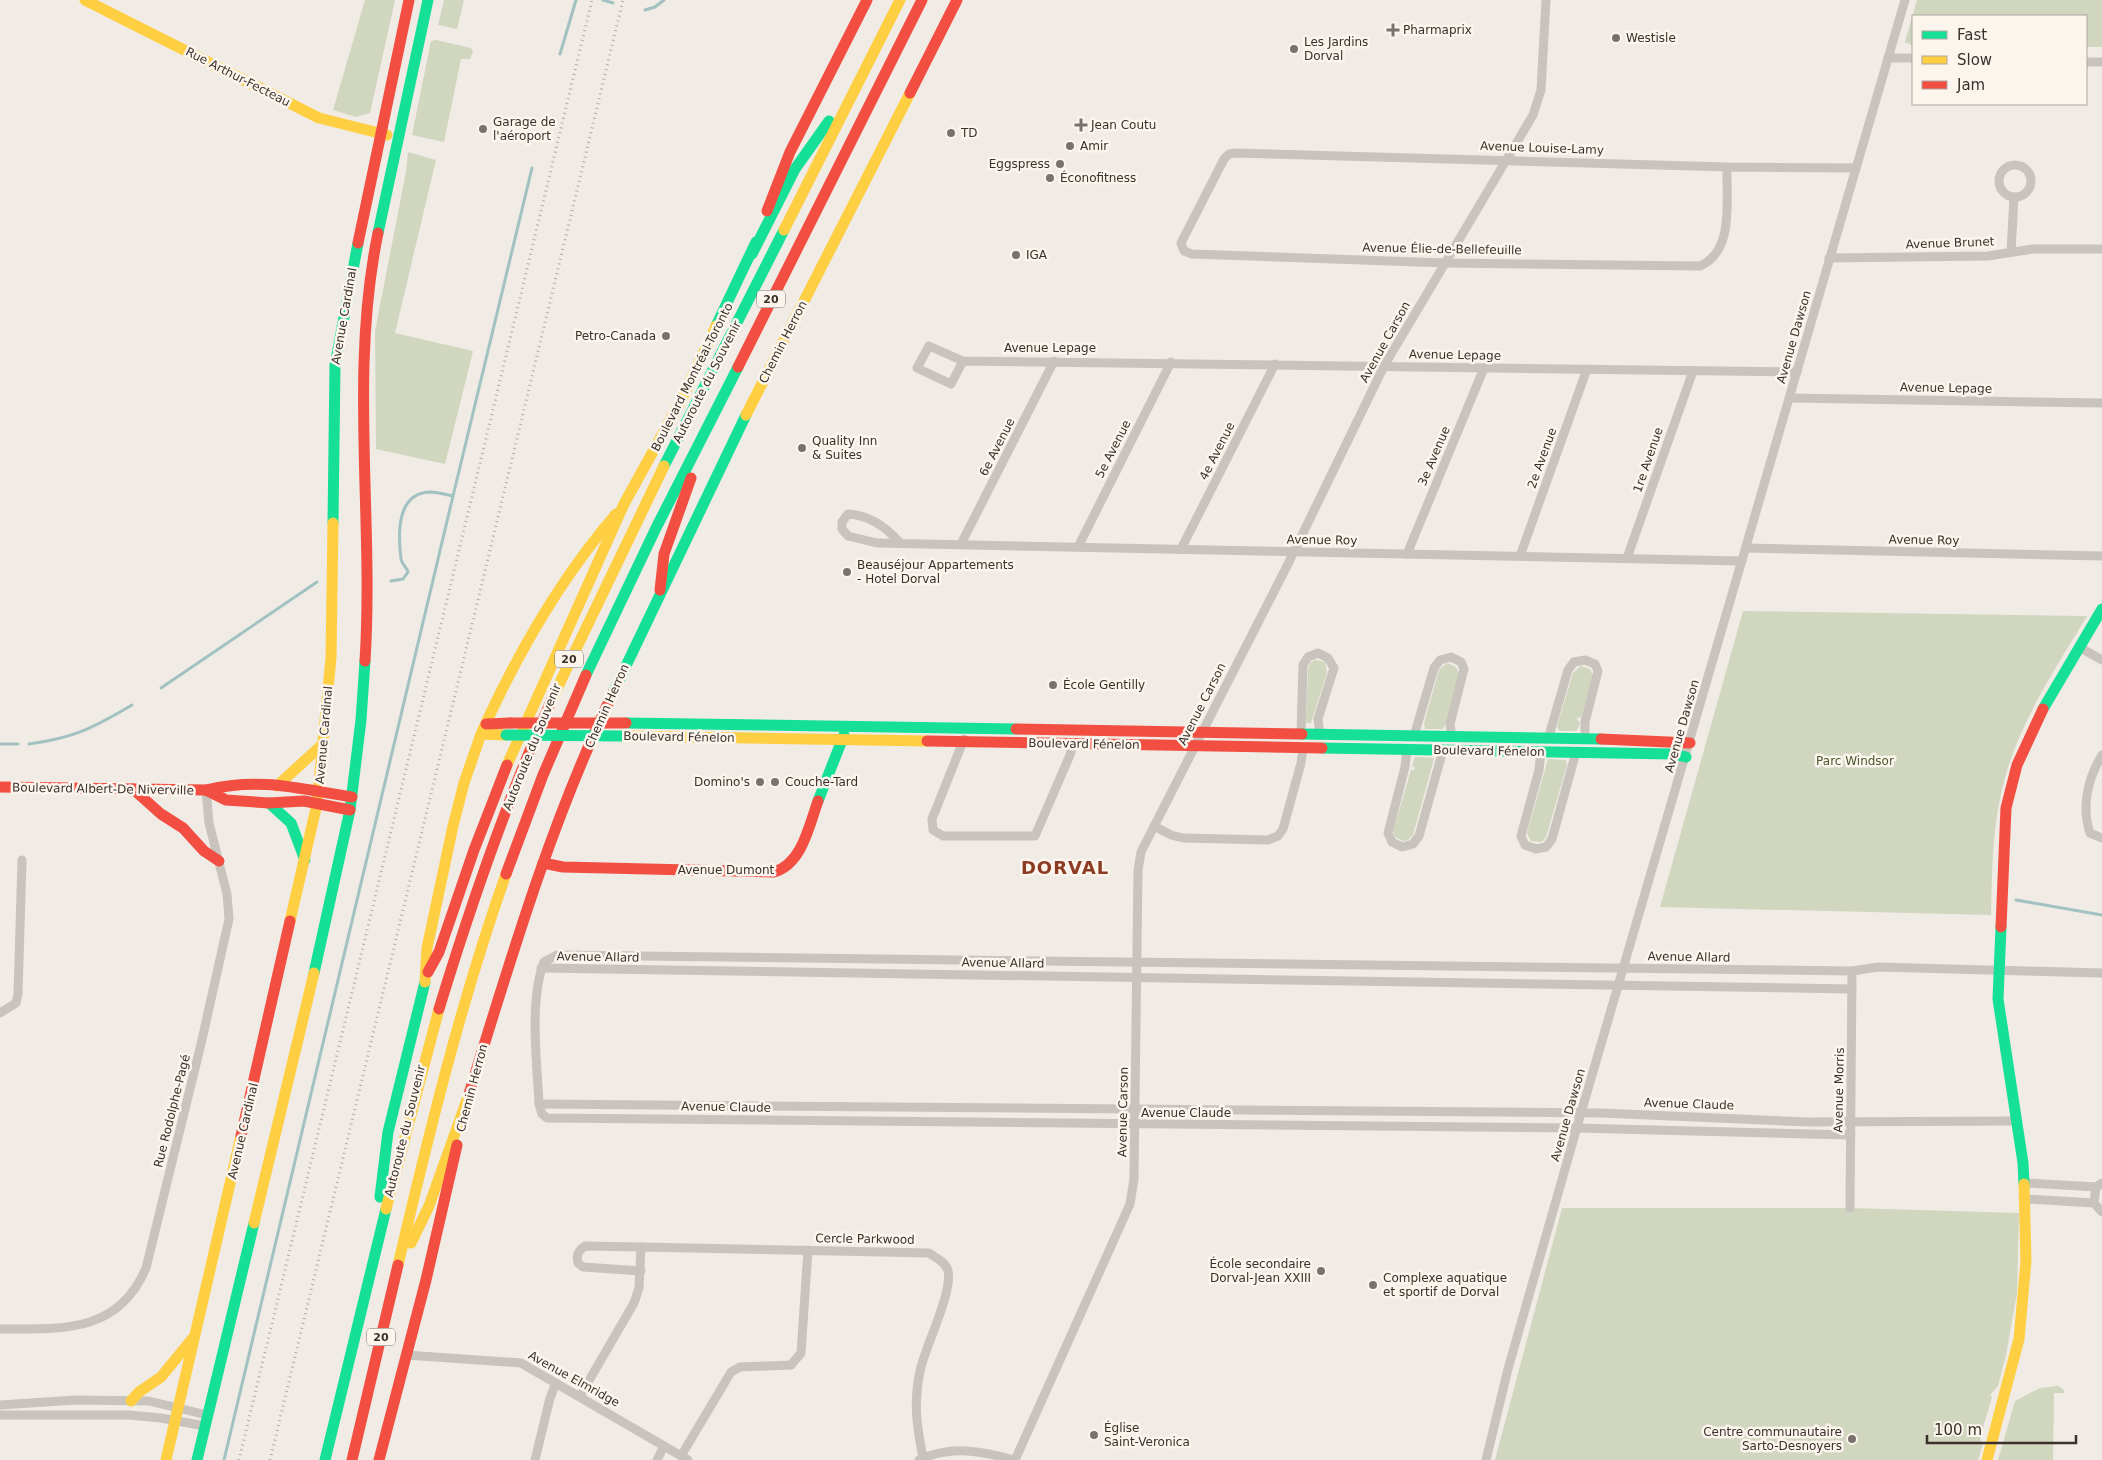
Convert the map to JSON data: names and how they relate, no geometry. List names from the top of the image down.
{
  "streets": {
    "main road": [
      "Rue Arthur-Fecteau",
      "20",
      "Avenue Cardinal",
      "Chemin Herron",
      "Boulevard Montréal-Toronto",
      "Autoroute du Souvenir",
      "Boulevard Fénelon",
      "Boulevard Albert-De Niverville",
      "Avenue Dumont"
    ],
    "street": [
      "Avenue Louise-Lamy",
      "Avenue Brunet",
      "Avenue Élie-de-Bellefeuille",
      "Avenue Dawson",
      "Avenue Carson",
      "Avenue Lepage",
      "6e Avenue",
      "5e Avenue",
      "4e Avenue",
      "3e Avenue",
      "2e Avenue",
      "1re Avenue",
      "Avenue Roy",
      "Avenue Allard",
      "Avenue Morris",
      "Avenue Claude",
      "Rue Rodolphe-Pagé",
      "Cercle Parkwood",
      "Avenue Elmridge"
    ]
  },
  "crossings": [
    ["Rue Arthur-Fecteau", "Avenue Cardinal"],
    ["Avenue Louise-Lamy", "Avenue Élie-de-Bellefeuille"],
    ["Avenue Louise-Lamy", "Avenue Dawson"],
    ["Avenue Louise-Lamy", "Avenue Carson"],
    ["Avenue Brunet", "Avenue Dawson"],
    ["Avenue Élie-de-Bellefeuille", "Avenue Carson"],
    ["Avenue Cardinal", "Boulevard Albert-De Niverville"],
    ["Avenue Dawson", "Avenue Lepage"],
    ["Avenue Dawson", "Avenue Roy"],
    ["Avenue Dawson", "Boulevard Fénelon"],
    ["Avenue Dawson", "Avenue Allard"],
    ["Avenue Dawson", "Avenue Claude"],
    ["Chemin Herron", "Avenue Dumont"],
    ["Chemin Herron", "Avenue Elmridge"],
    ["Avenue Carson", "Avenue Lepage"],
    ["Avenue Carson", "Avenue Roy"],
    ["Avenue Carson", "Boulevard Fénelon"],
    ["Avenue Carson", "Avenue Allard"],
    ["Avenue Carson", "Avenue Claude"],
    ["Avenue Lepage", "6e Avenue"],
    ["Avenue Lepage", "5e Avenue"],
    ["Avenue Lepage", "4e Avenue"],
    ["Avenue Lepage", "3e Avenue"],
    ["Avenue Lepage", "2e Avenue"],
    ["Avenue Lepage", "1re Avenue"],
    ["Boulevard Montréal-Toronto", "Boulevard Fénelon"],
    ["6e Avenue", "Avenue Roy"],
    ["5e Avenue", "Avenue Roy"],
    ["4e Avenue", "Avenue Roy"],
    ["3e Avenue", "Avenue Roy"],
    ["2e Avenue", "Avenue Roy"],
    ["1re Avenue", "Avenue Roy"],
    ["Boulevard Fénelon", "Avenue Dumont"],
    ["Boulevard Albert-De Niverville", "Rue Rodolphe-Pagé"],
    ["Avenue Allard", "Avenue Morris"],
    ["Avenue Morris", "Avenue Claude"]
  ],
  "districts": ["DORVAL"],
  "parks": ["Parc Windsor"],
  "places": {
    "health": ["Pharmaprix", "Jean Coutu"],
    "other": [
      "Westisle",
      "Les Jardins Dorval",
      "Garage de l'aéroport",
      "TD",
      "Amir",
      "Eggspress",
      "Éconofitness",
      "IGA",
      "Petro-Canada",
      "Quality Inn & Suites",
      "Beauséjour Appartements - Hotel Dorval",
      "École Gentilly",
      "Domino's",
      "Couche-Tard",
      "École secondaire Dorval-Jean XXIII",
      "Complexe aquatique et sportif de Dorval",
      "Église Saint-Veronica",
      "Centre communautaire Sarto-Desnoyers"
    ]
  },
  "legend": ["Fast", "Slow", "Jam"],
  "scale_bar": "100 m"
}
